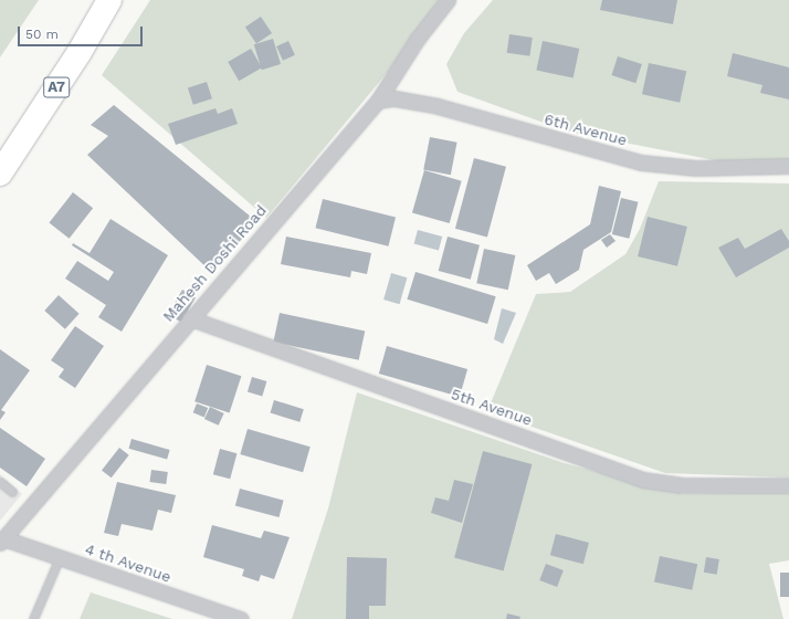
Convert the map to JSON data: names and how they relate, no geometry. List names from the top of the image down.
{
  "streets": {
    "highway": ["A7"],
    "street": [
      "6th Avenue",
      "Mahesh Doshi Road",
      "5th Avenue",
      "4 th Avenue"
    ]
  },
  "crossings": [
    ["6th Avenue", "Mahesh Doshi Road"],
    ["Mahesh Doshi Road", "5th Avenue"],
    ["Mahesh Doshi Road", "4 th Avenue"]
  ],
  "scale_bar": "50 m"
}
